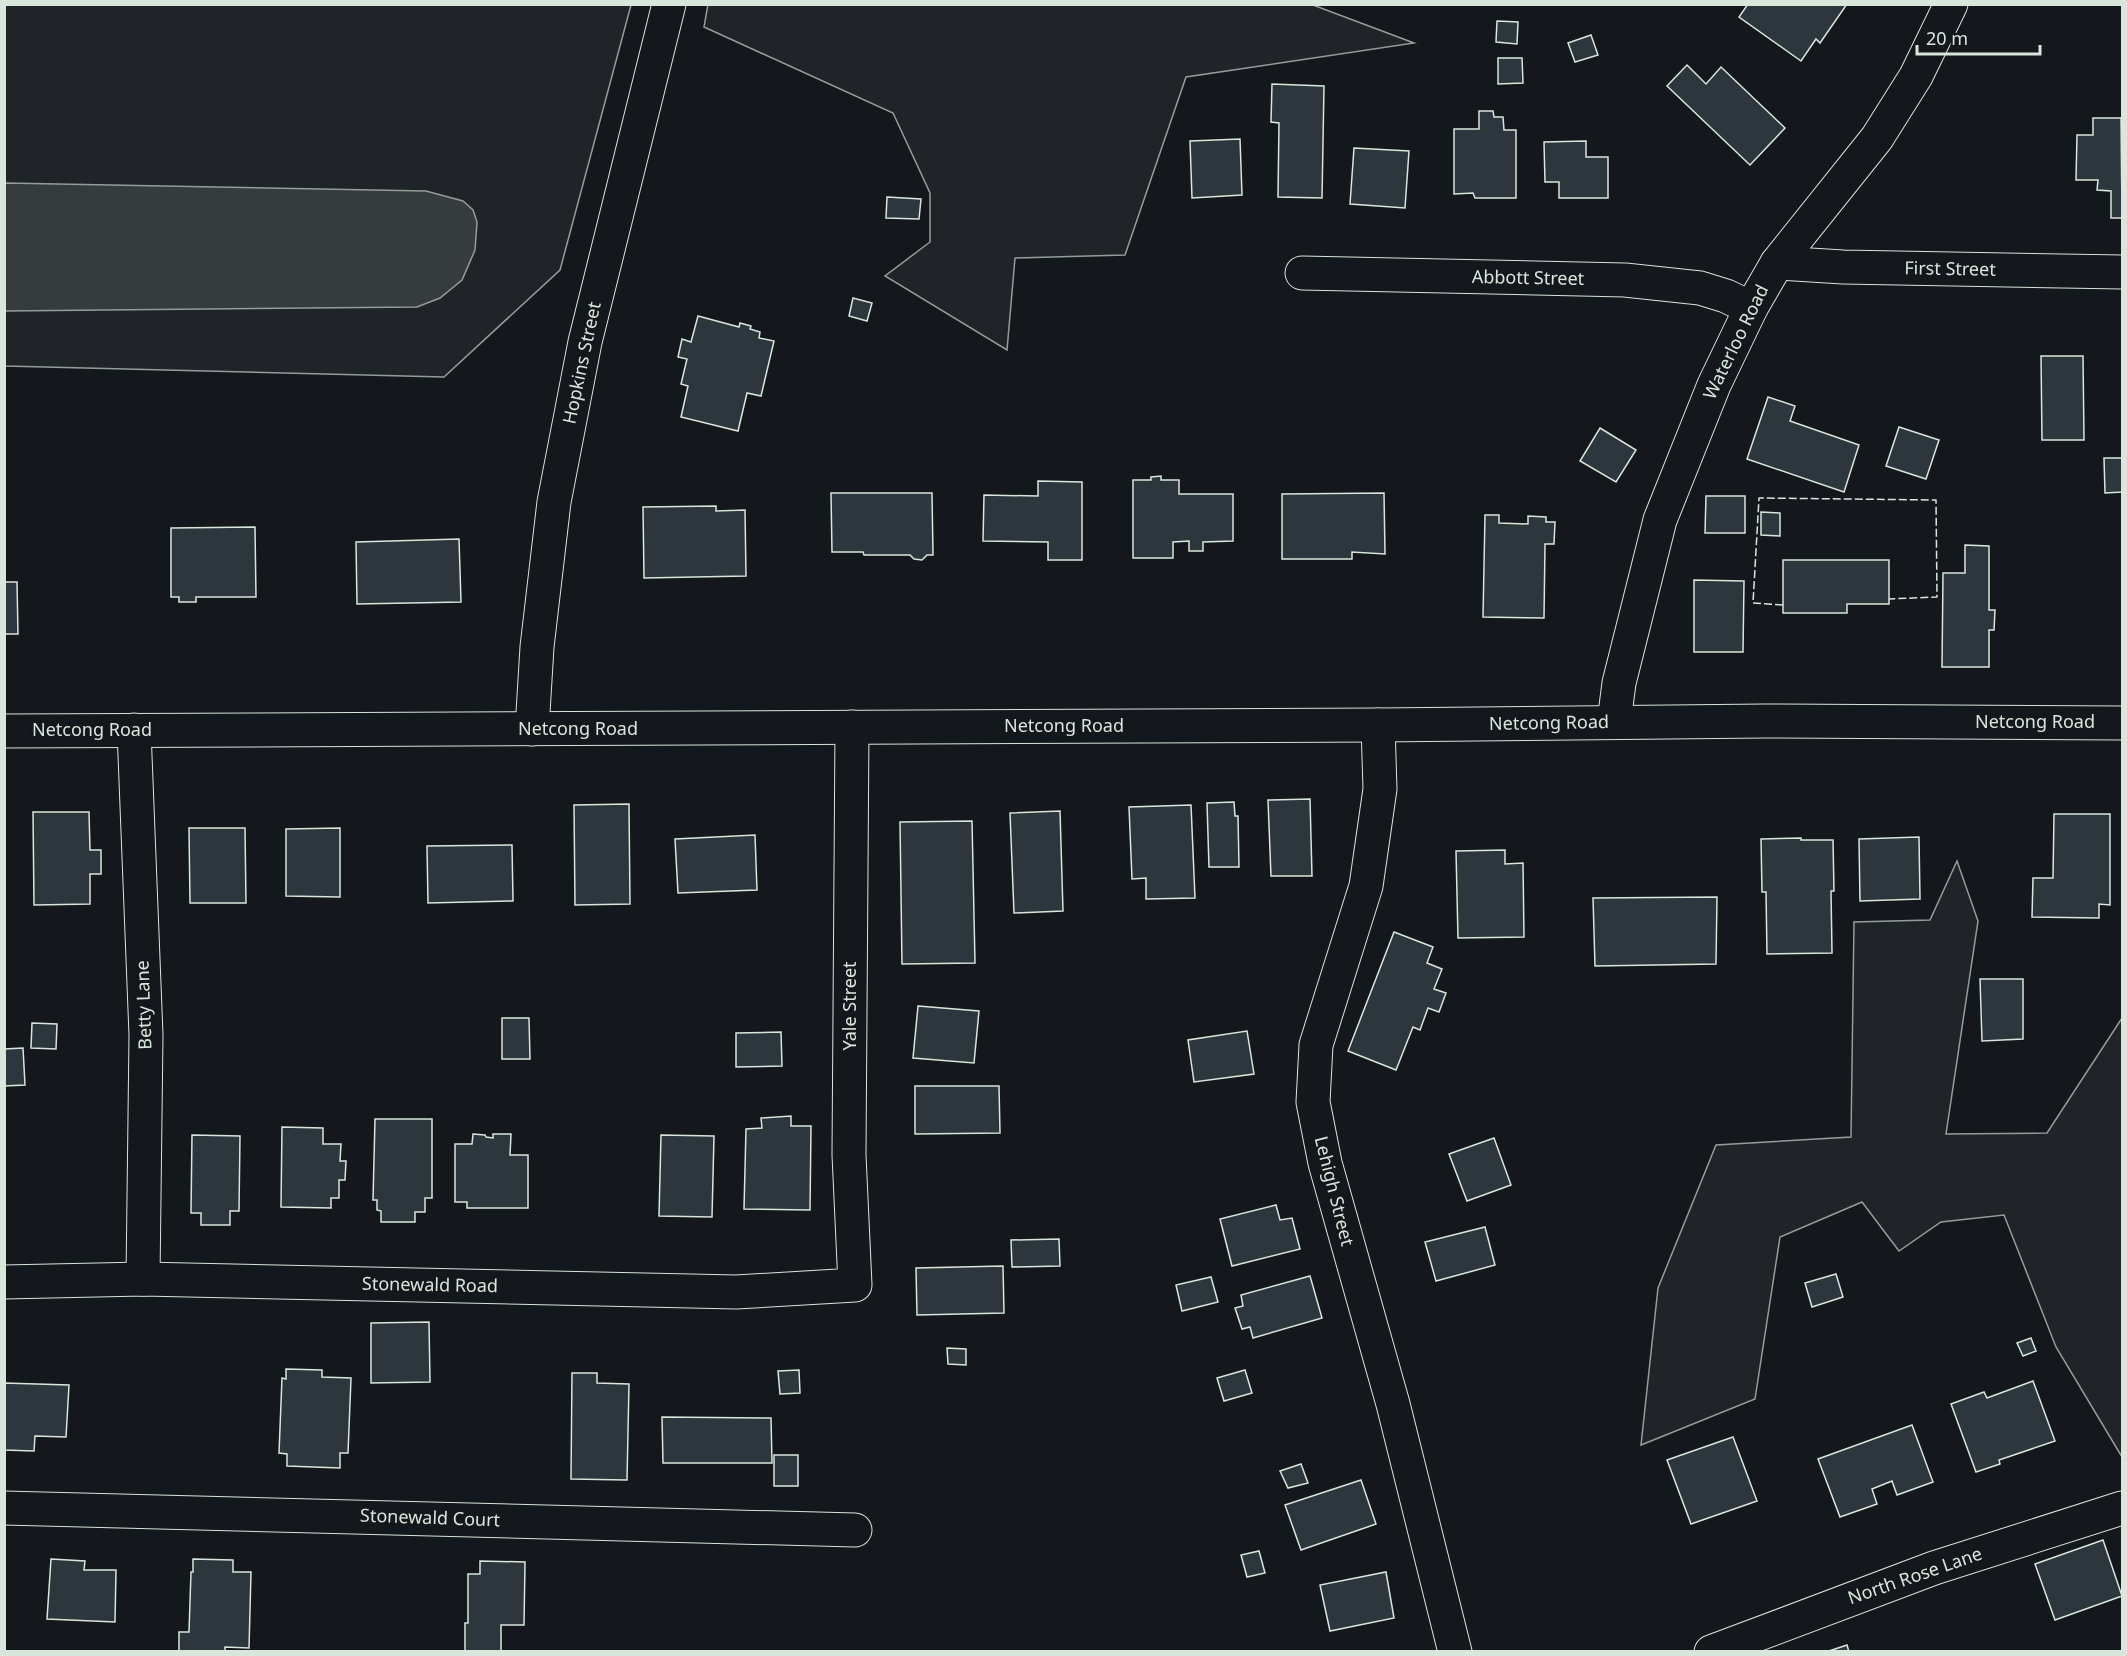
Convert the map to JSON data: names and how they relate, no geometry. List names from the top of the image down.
{
  "streets": {
    "street": [
      "First Street",
      "Abbott Street",
      "Waterloo Road",
      "Hopkins Street",
      "Netcong Road",
      "Betty Lane",
      "Yale Street",
      "Lehigh Street",
      "Stonewald Road",
      "Stonewald Court",
      "North Rose Lane"
    ]
  },
  "crossings": [
    ["First Street", "Waterloo Road"],
    ["Abbott Street", "Waterloo Road"],
    ["Waterloo Road", "Netcong Road"],
    ["Hopkins Street", "Netcong Road"],
    ["Netcong Road", "Betty Lane"],
    ["Netcong Road", "Yale Street"],
    ["Netcong Road", "Lehigh Street"],
    ["Betty Lane", "Stonewald Road"],
    ["Yale Street", "Stonewald Road"]
  ],
  "scale_bar": "20 m"
}
